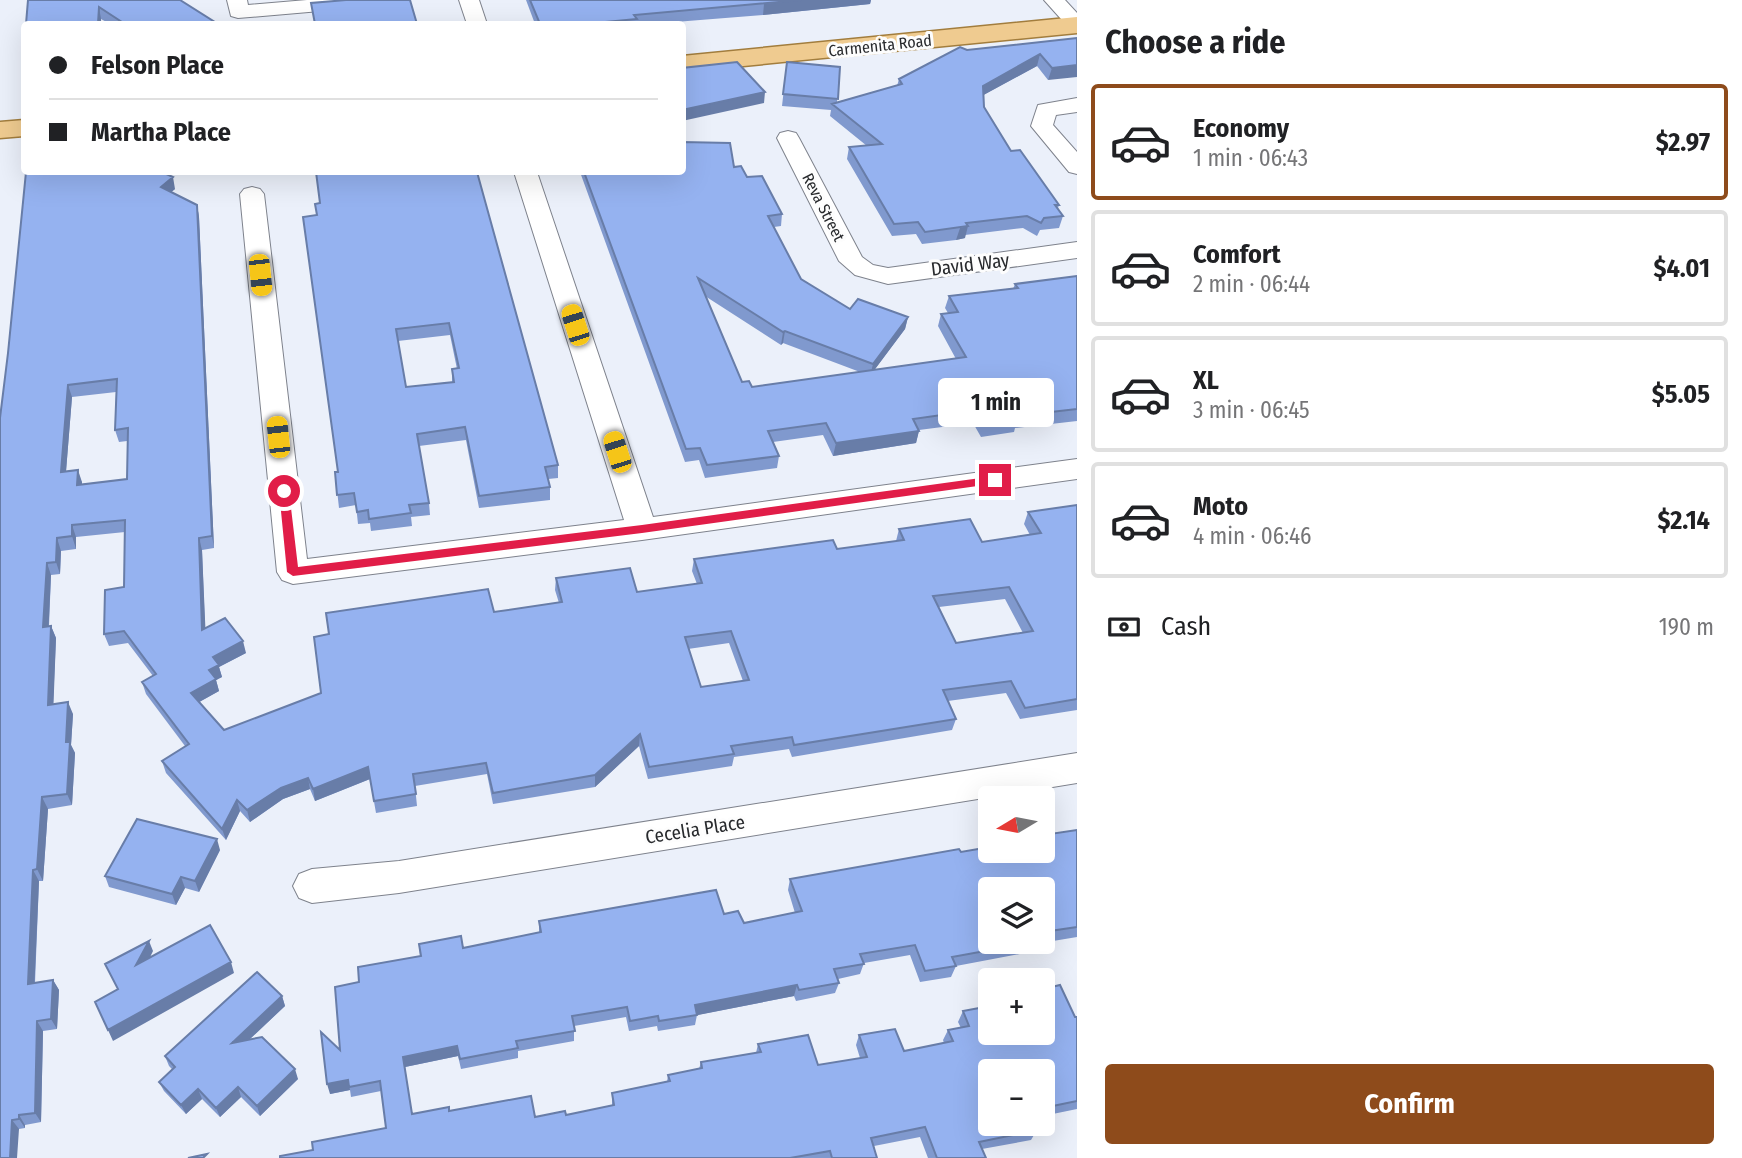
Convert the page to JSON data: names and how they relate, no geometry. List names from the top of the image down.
{
  "streets": {
    "main road": ["Carmenita Road"],
    "street": ["Reva Street", "David Way", "Cecelia Place"]
  },
  "crossings": [
    ["Reva Street", "David Way"]
  ],
  "north": "left",
  "page": {
    "heading": "Choose a ride",
    "banner": ["Felson Place", "Martha Place"],
    "list": [
      {
        "name": "Economy",
        "note": "1 min · 06:43",
        "value": "$2.97"
      },
      {
        "name": "Comfort",
        "note": "2 min · 06:44",
        "value": "$4.01"
      },
      {
        "name": "XL",
        "note": "3 min · 06:45",
        "value": "$5.05"
      },
      {
        "name": "Moto",
        "note": "4 min · 06:46",
        "value": "$2.14"
      }
    ],
    "bubble": "1 min",
    "pay": ["Cash", "190 m"],
    "map_buttons": ["+", "−"],
    "buttons": "Confirm"
  }
}
